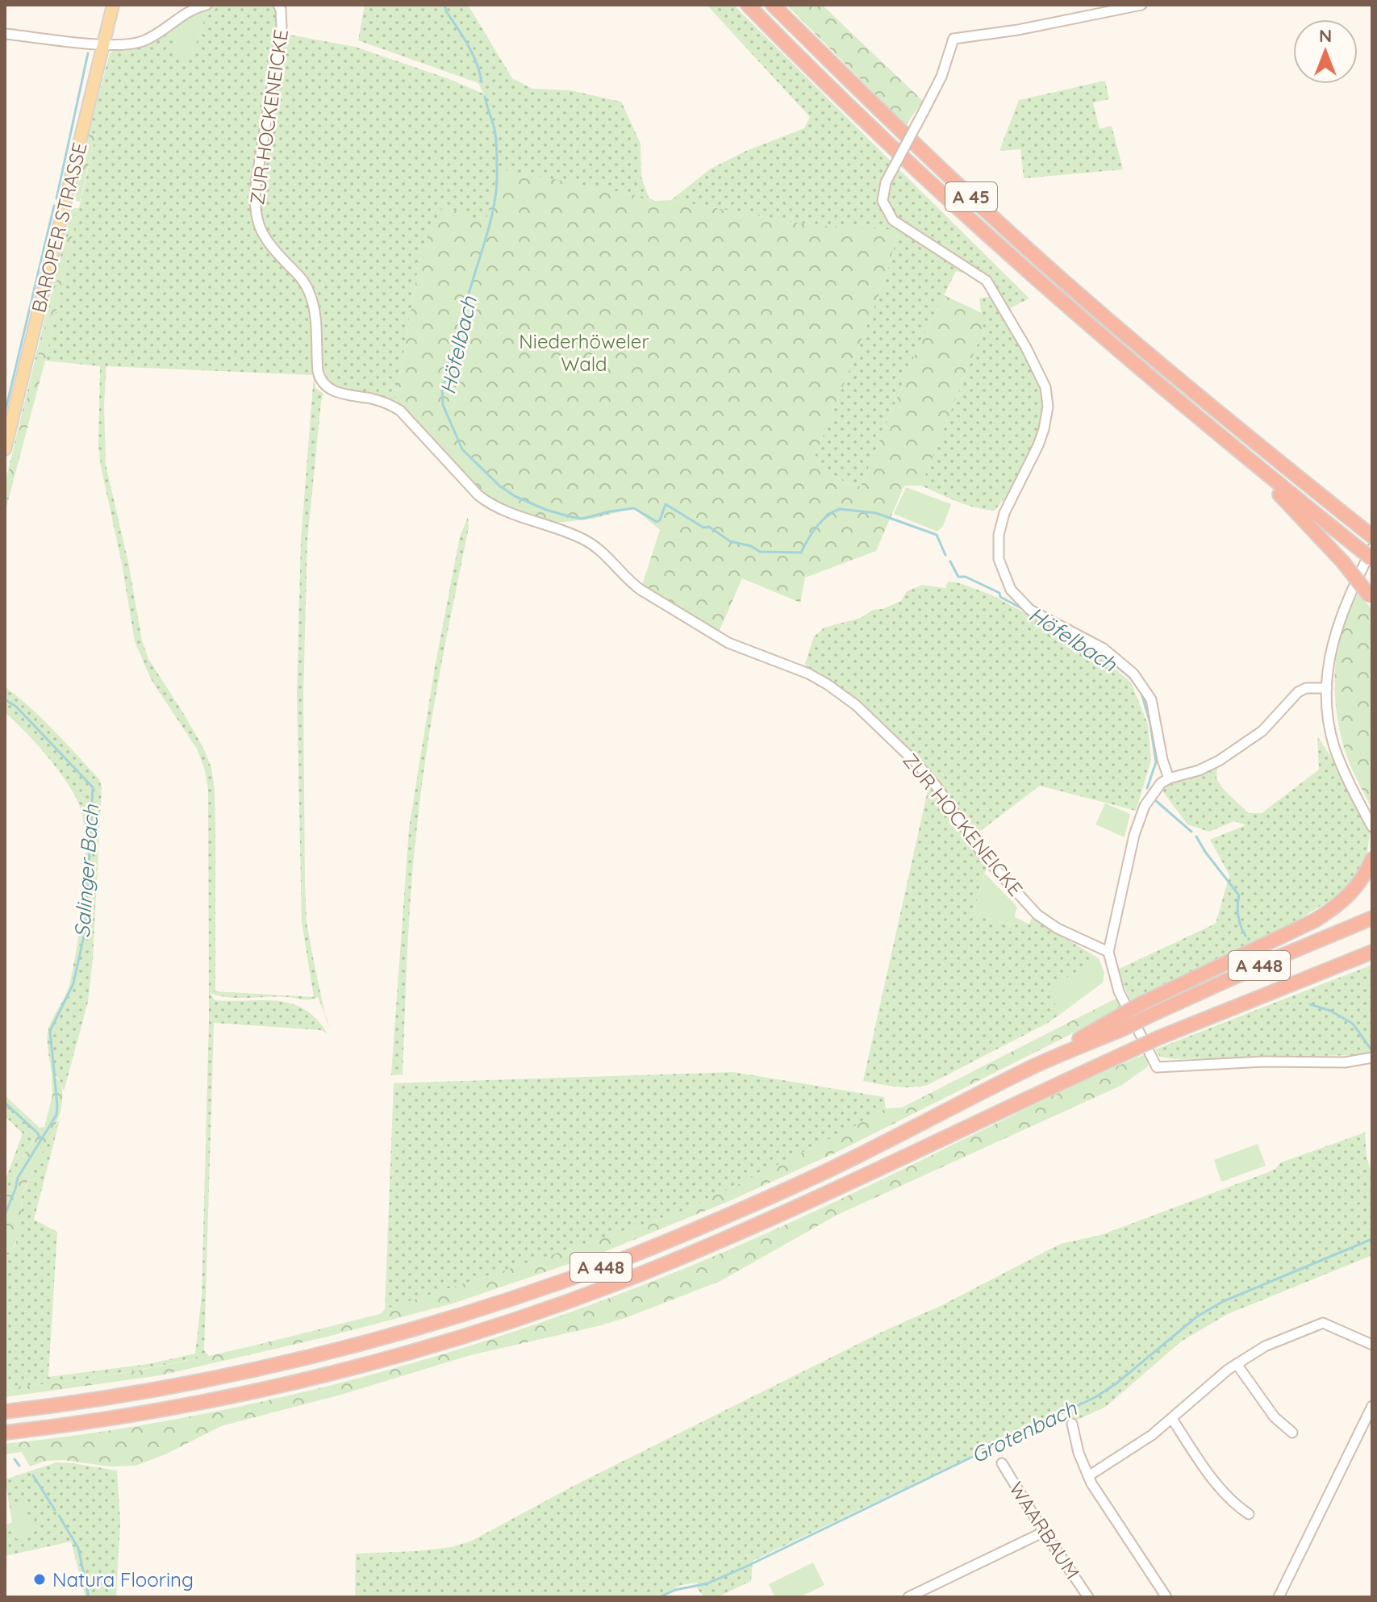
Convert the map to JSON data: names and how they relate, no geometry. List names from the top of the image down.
{
  "streets": {
    "highway": ["A 45", "A 448"],
    "main road": ["BAROPER STRASSE"],
    "street": ["ZUR HOCKENEICKE", "WAARBAUM"]
  },
  "water": ["Höfelbach", "Salinger Bach", "Grotenbach"],
  "parks": ["Niederhöweler Wald"],
  "places": ["Natura Flooring"],
  "north": "top"
}
